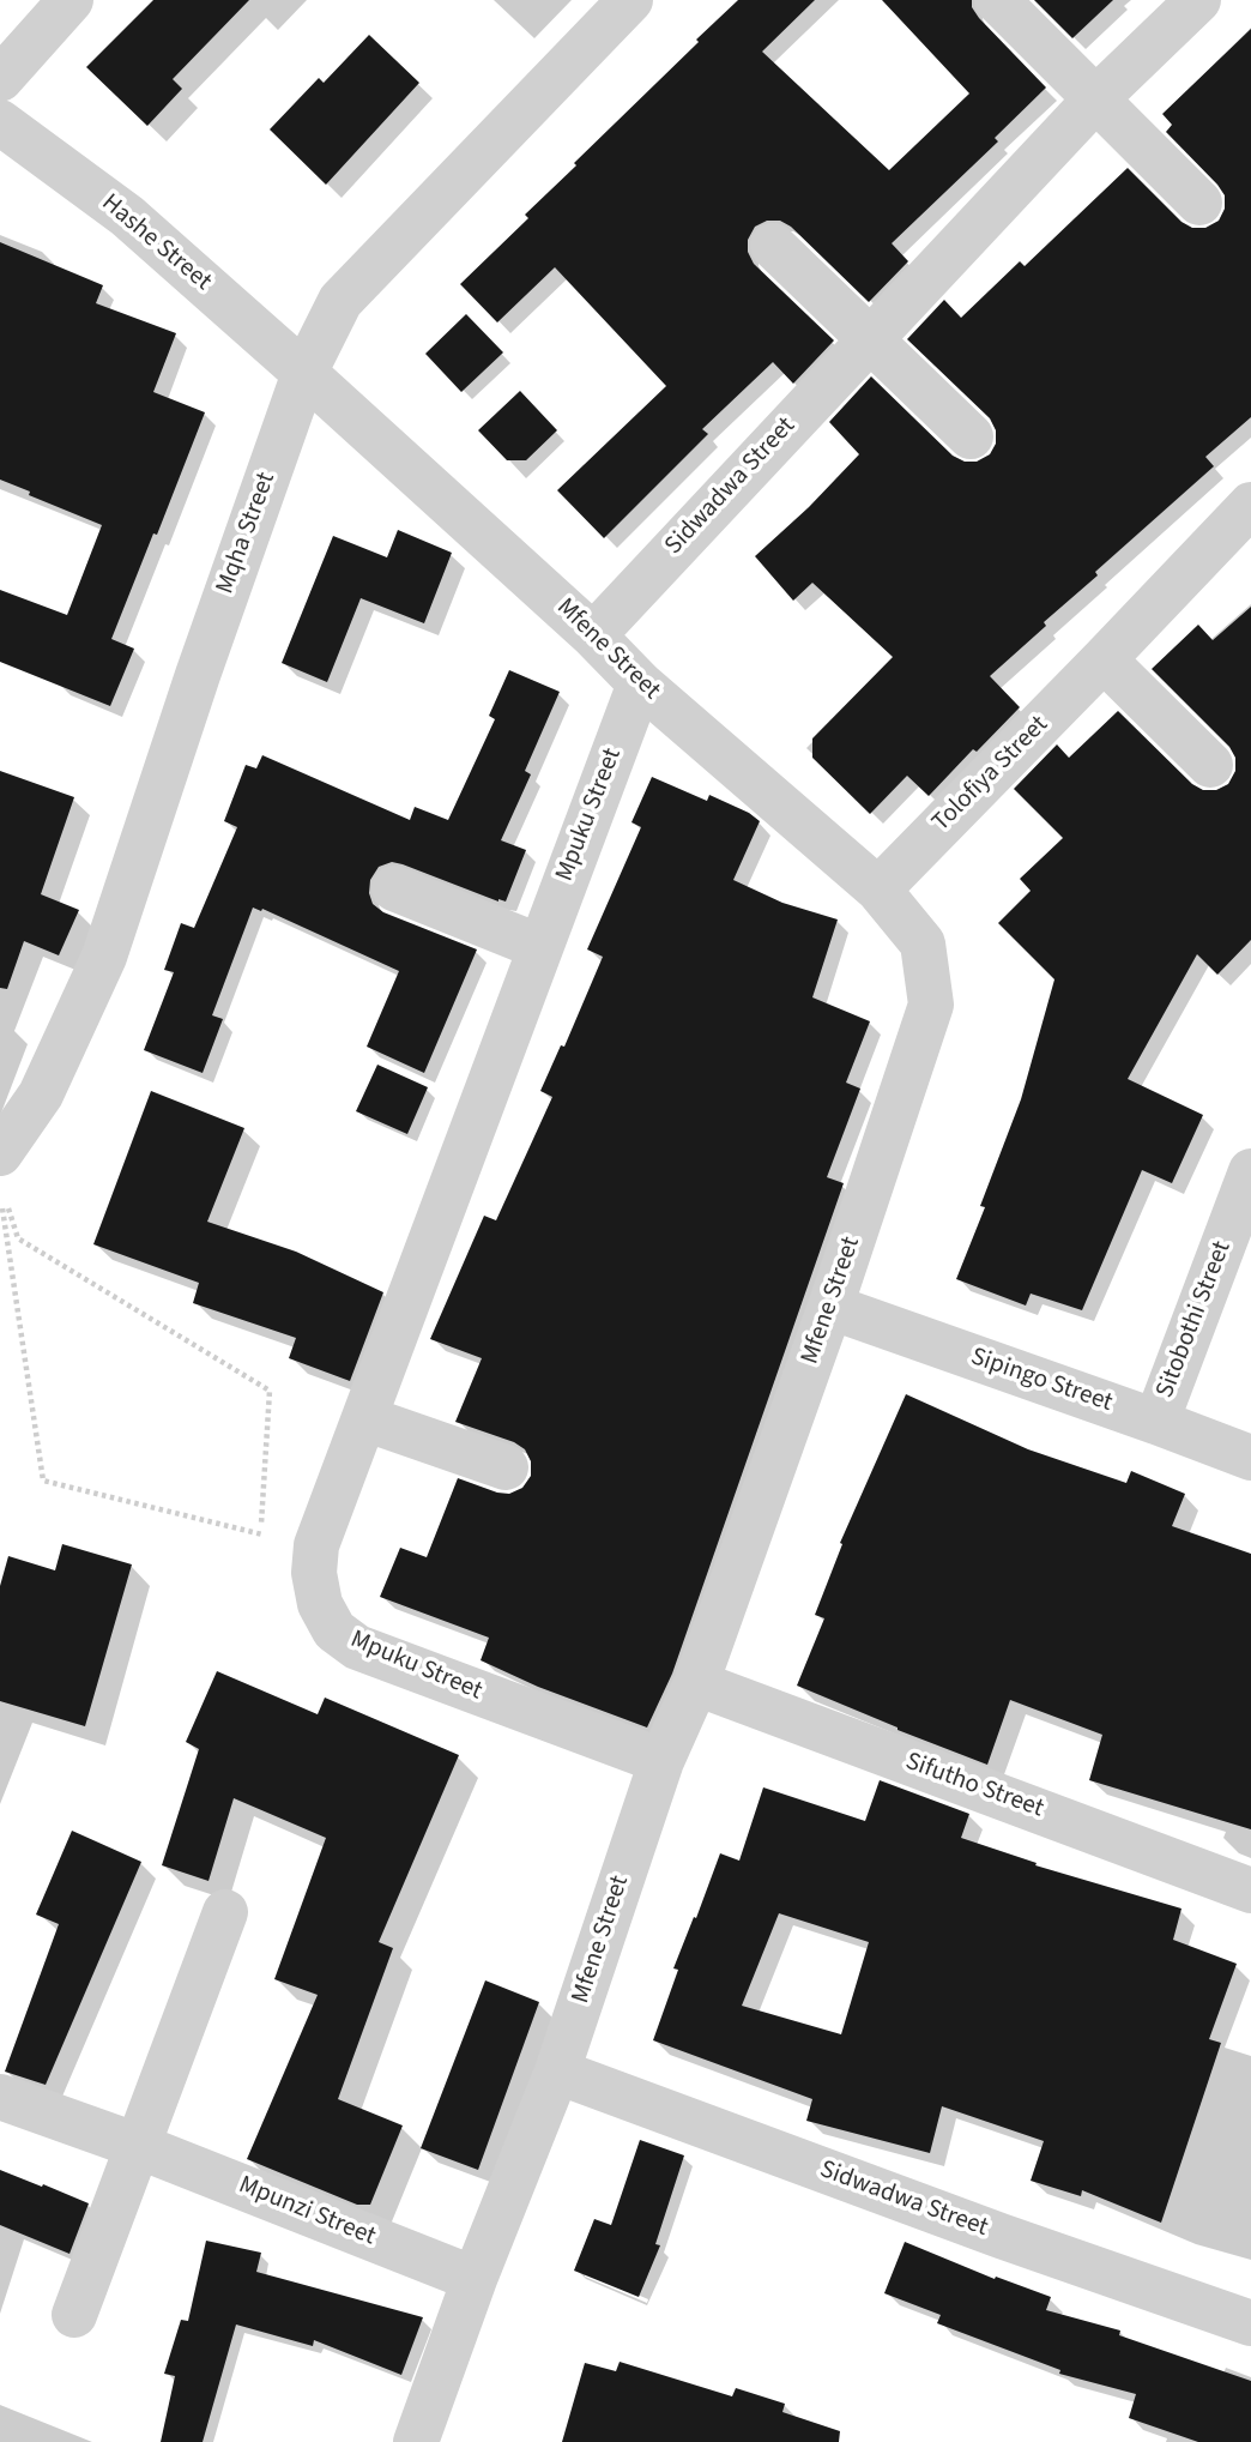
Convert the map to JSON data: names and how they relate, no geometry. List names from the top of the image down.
{
  "streets": {
    "street": [
      "Hashe Street",
      "Sidwadwa Street",
      "Mqha Street",
      "Mfene Street",
      "Tolofiya Street",
      "Mpuku Street",
      "Sitobothi Street",
      "Sipingo Street",
      "Sifutho Street",
      "Mpunzi Street"
    ]
  },
  "crossings": [
    ["Hashe Street", "Mqha Street"],
    ["Hashe Street", "Mfene Street"],
    ["Sidwadwa Street", "Mfene Street"],
    ["Mqha Street", "Mfene Street"],
    ["Mfene Street", "Tolofiya Street"],
    ["Mfene Street", "Mpuku Street"],
    ["Mfene Street", "Sipingo Street"],
    ["Mfene Street", "Sifutho Street"],
    ["Mfene Street", "Mpunzi Street"],
    ["Sitobothi Street", "Sipingo Street"]
  ]
}
